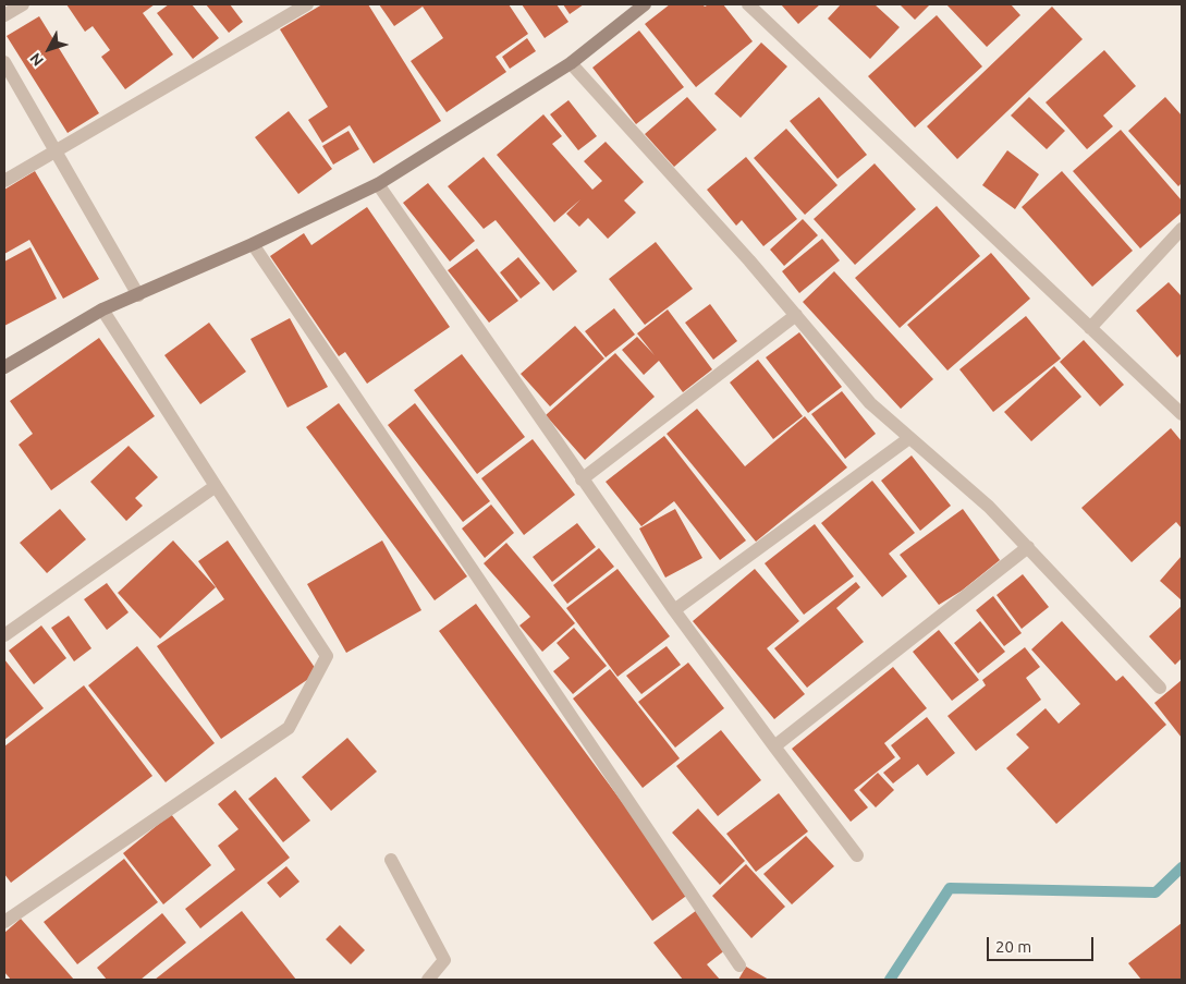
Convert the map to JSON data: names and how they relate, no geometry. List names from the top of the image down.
{
  "scale_bar": "20 m",
  "north": "bottom left"
}
